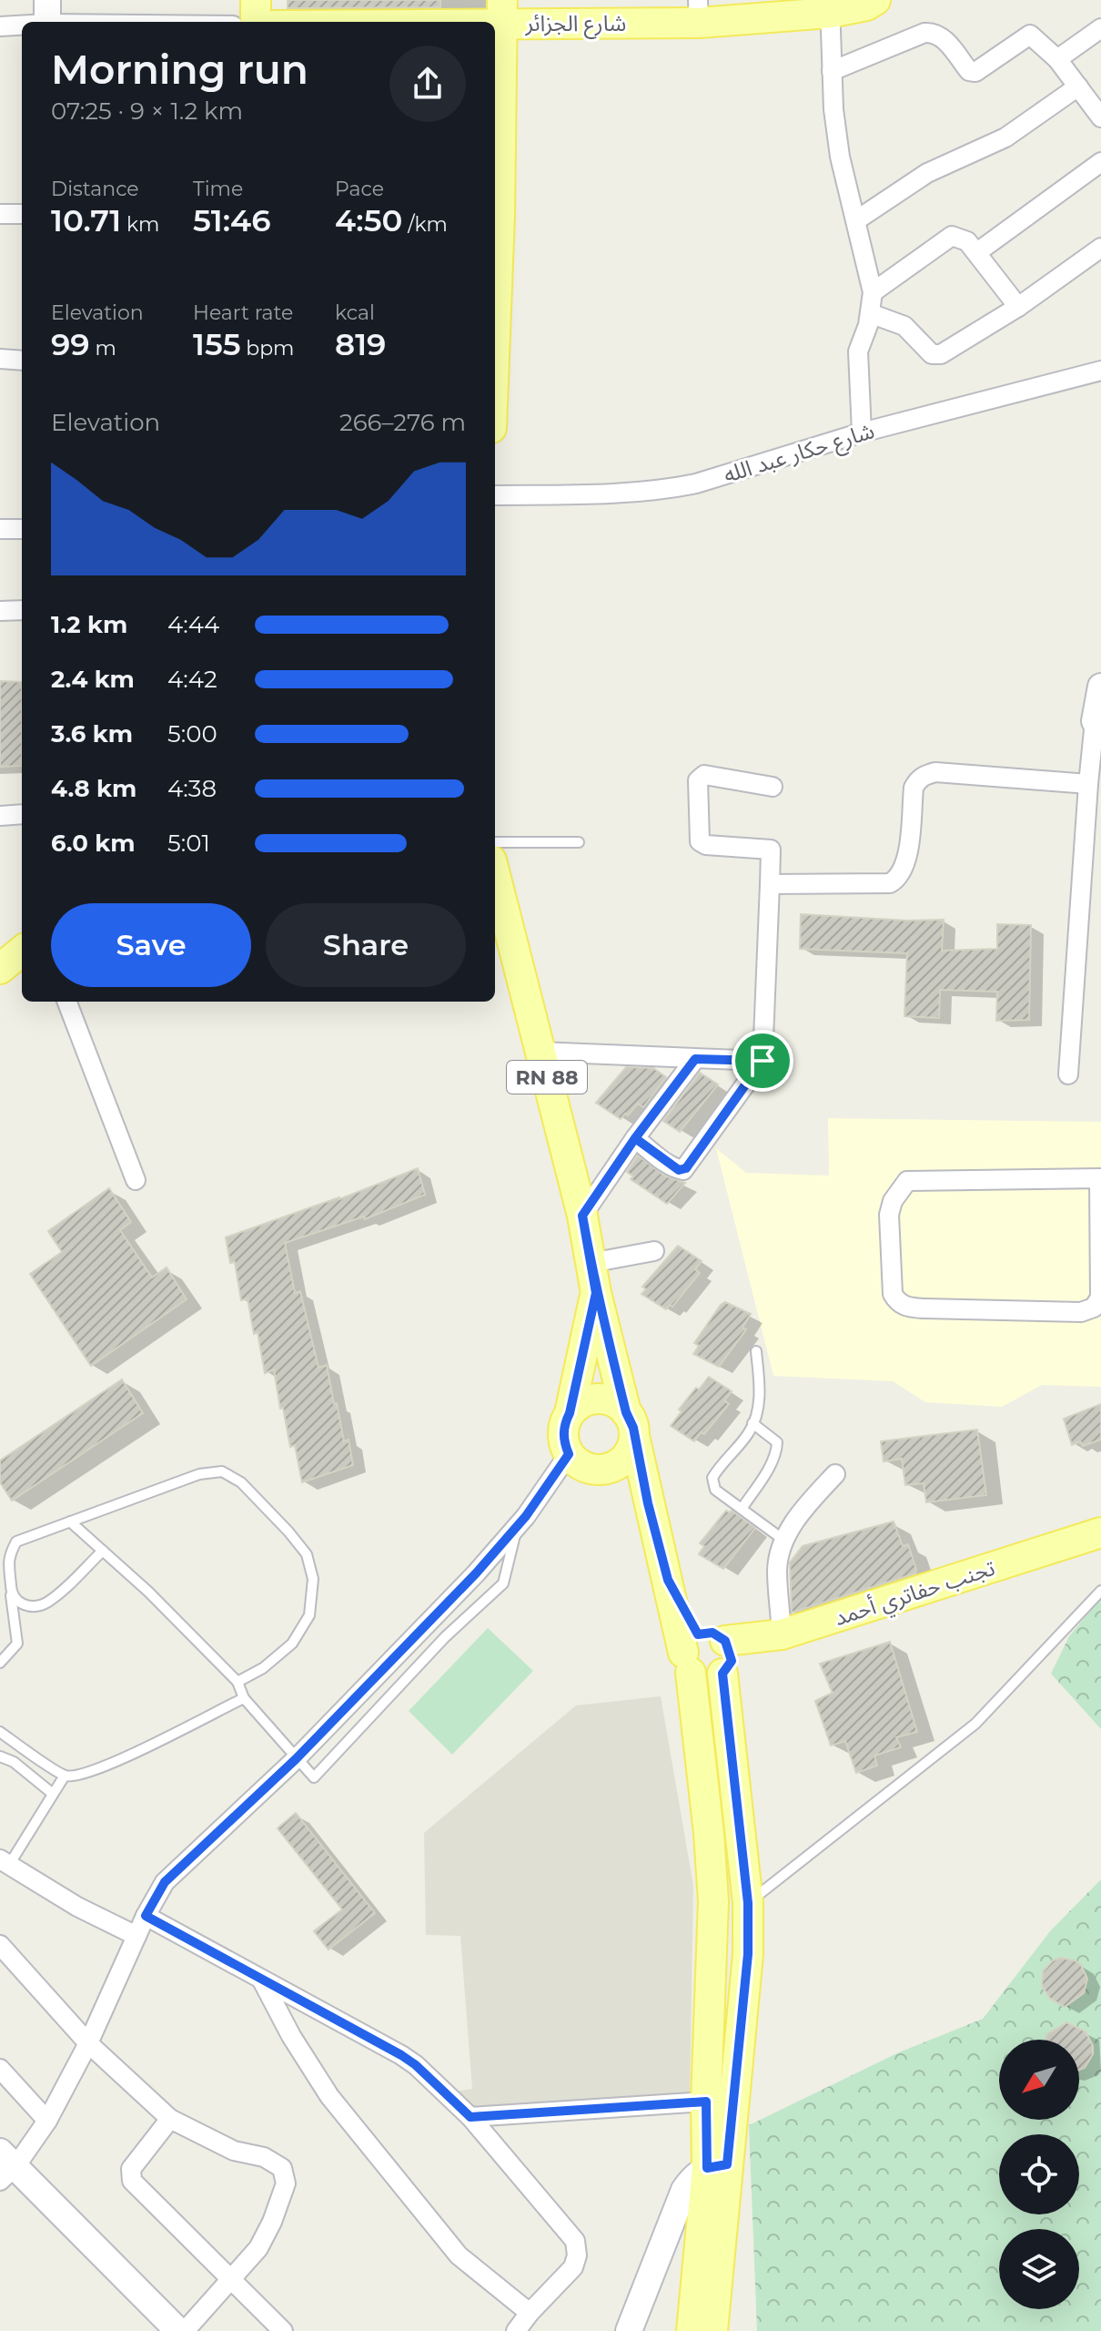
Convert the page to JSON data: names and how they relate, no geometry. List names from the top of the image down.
{
  "streets": {
    "main road": ["شارع الجزائر", "RN 88", "تجنب حفاتري أحمد"],
    "street": ["شارع حكار عبد الله"]
  },
  "crossings": [
    ["RN 88", "تجنب حفاتري أحمد"]
  ],
  "north": "bottom left",
  "page": {
    "heading": ["Morning run", "07:25 · 9 × 1.2 km"],
    "stats": [
      ["Distance", "10.71 km"],
      ["Time", "51:46"],
      ["Pace", "4:50 /km"],
      ["Elevation", "99 m"],
      ["Heart rate", "155 bpm"],
      ["kcal", "819"]
    ],
    "chart": ["Elevation", "266–276 m"],
    "list": [
      {
        "name": "1.2 km",
        "note": "4:44"
      },
      {
        "name": "2.4 km",
        "note": "4:42"
      },
      {
        "name": "3.6 km",
        "note": "5:00"
      },
      {
        "name": "4.8 km",
        "note": "4:38"
      },
      {
        "name": "6.0 km",
        "note": "5:01"
      }
    ],
    "buttons": ["Save", "Share"]
  }
}
